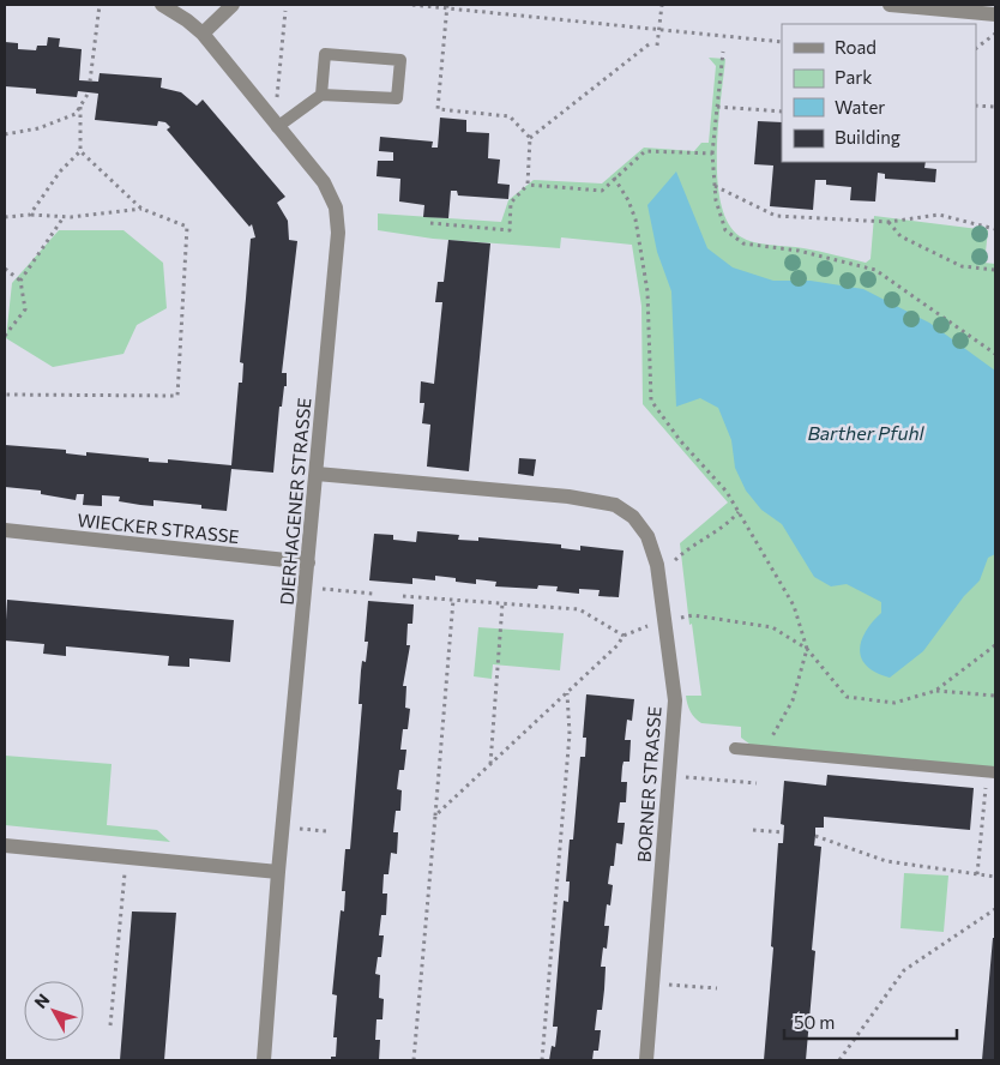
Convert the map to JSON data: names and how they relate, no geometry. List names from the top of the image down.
{
  "streets": {
    "street": ["DIERHAGENER STRASSE", "WIECKER STRASSE", "BORNER STRASSE"]
  },
  "crossings": [
    ["DIERHAGENER STRASSE", "WIECKER STRASSE"],
    ["DIERHAGENER STRASSE", "BORNER STRASSE"]
  ],
  "water": ["Barther Pfuhl"],
  "legend": [
    "Road",
    "Park",
    "Water",
    "Building"
  ],
  "scale_bar": "50 m",
  "north": "top left"
}
